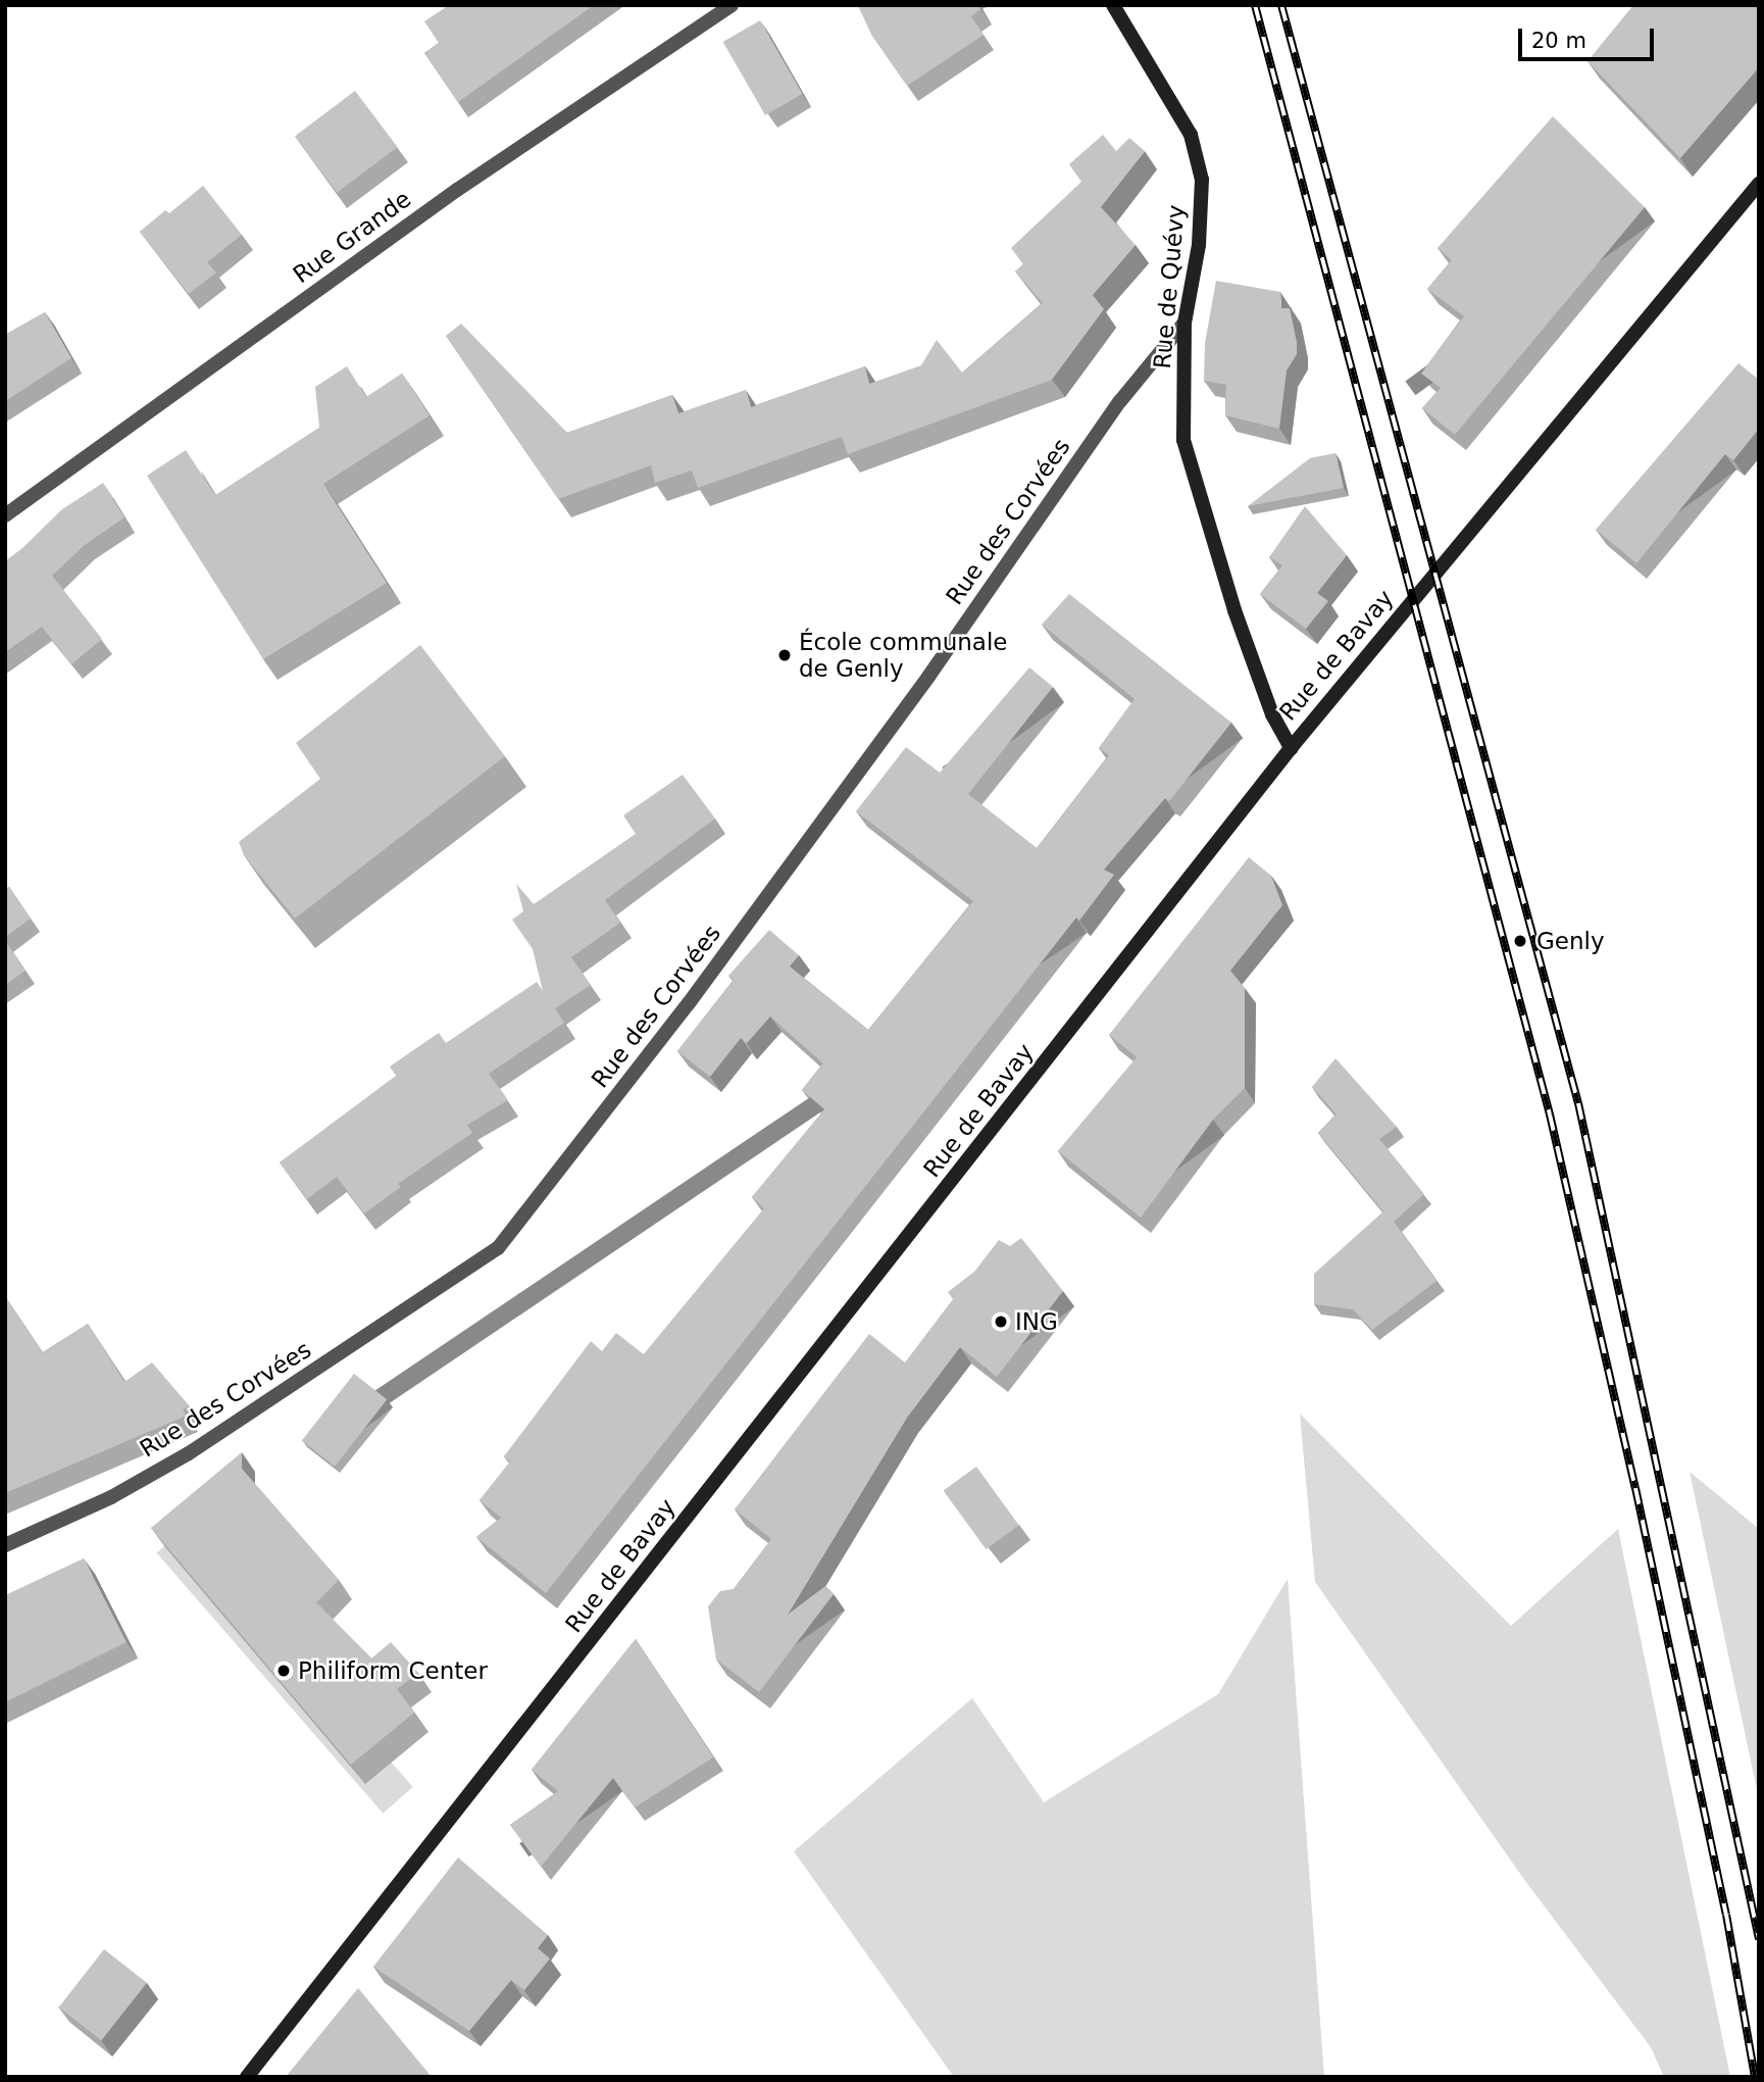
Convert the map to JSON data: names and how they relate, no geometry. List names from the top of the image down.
{
  "streets": {
    "main road": ["Rue de Quévy", "Rue de Bavay"],
    "street": ["Rue Grande", "Rue des Corvées"]
  },
  "crossings": [
    ["Rue de Quévy", "Rue des Corvées"],
    ["Rue de Quévy", "Rue de Bavay"]
  ],
  "places": [
    "École communale de Genly",
    "Genly",
    "ING",
    "Philiform Center"
  ],
  "scale_bar": "20 m"
}
